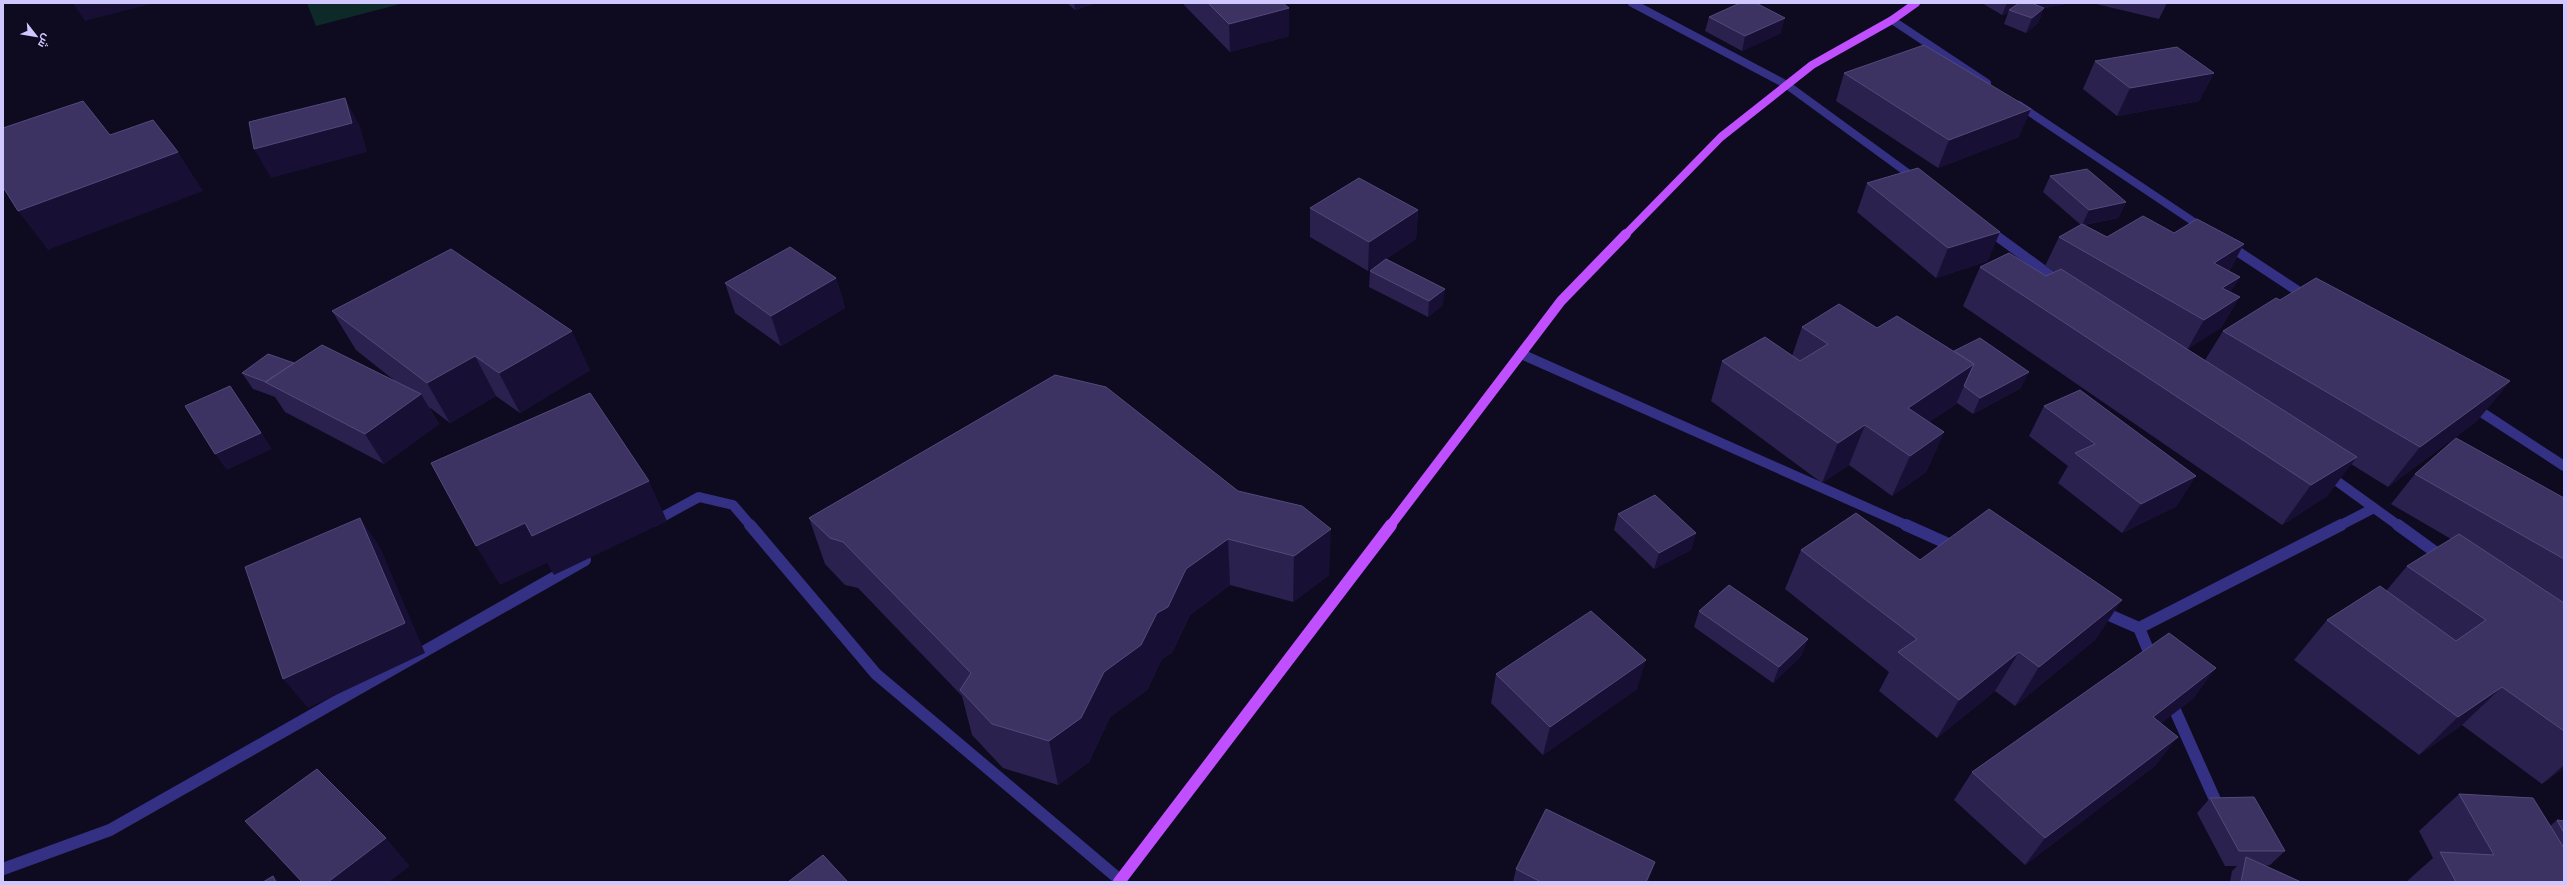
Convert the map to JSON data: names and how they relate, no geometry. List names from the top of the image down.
{
  "north": "bottom right"
}
